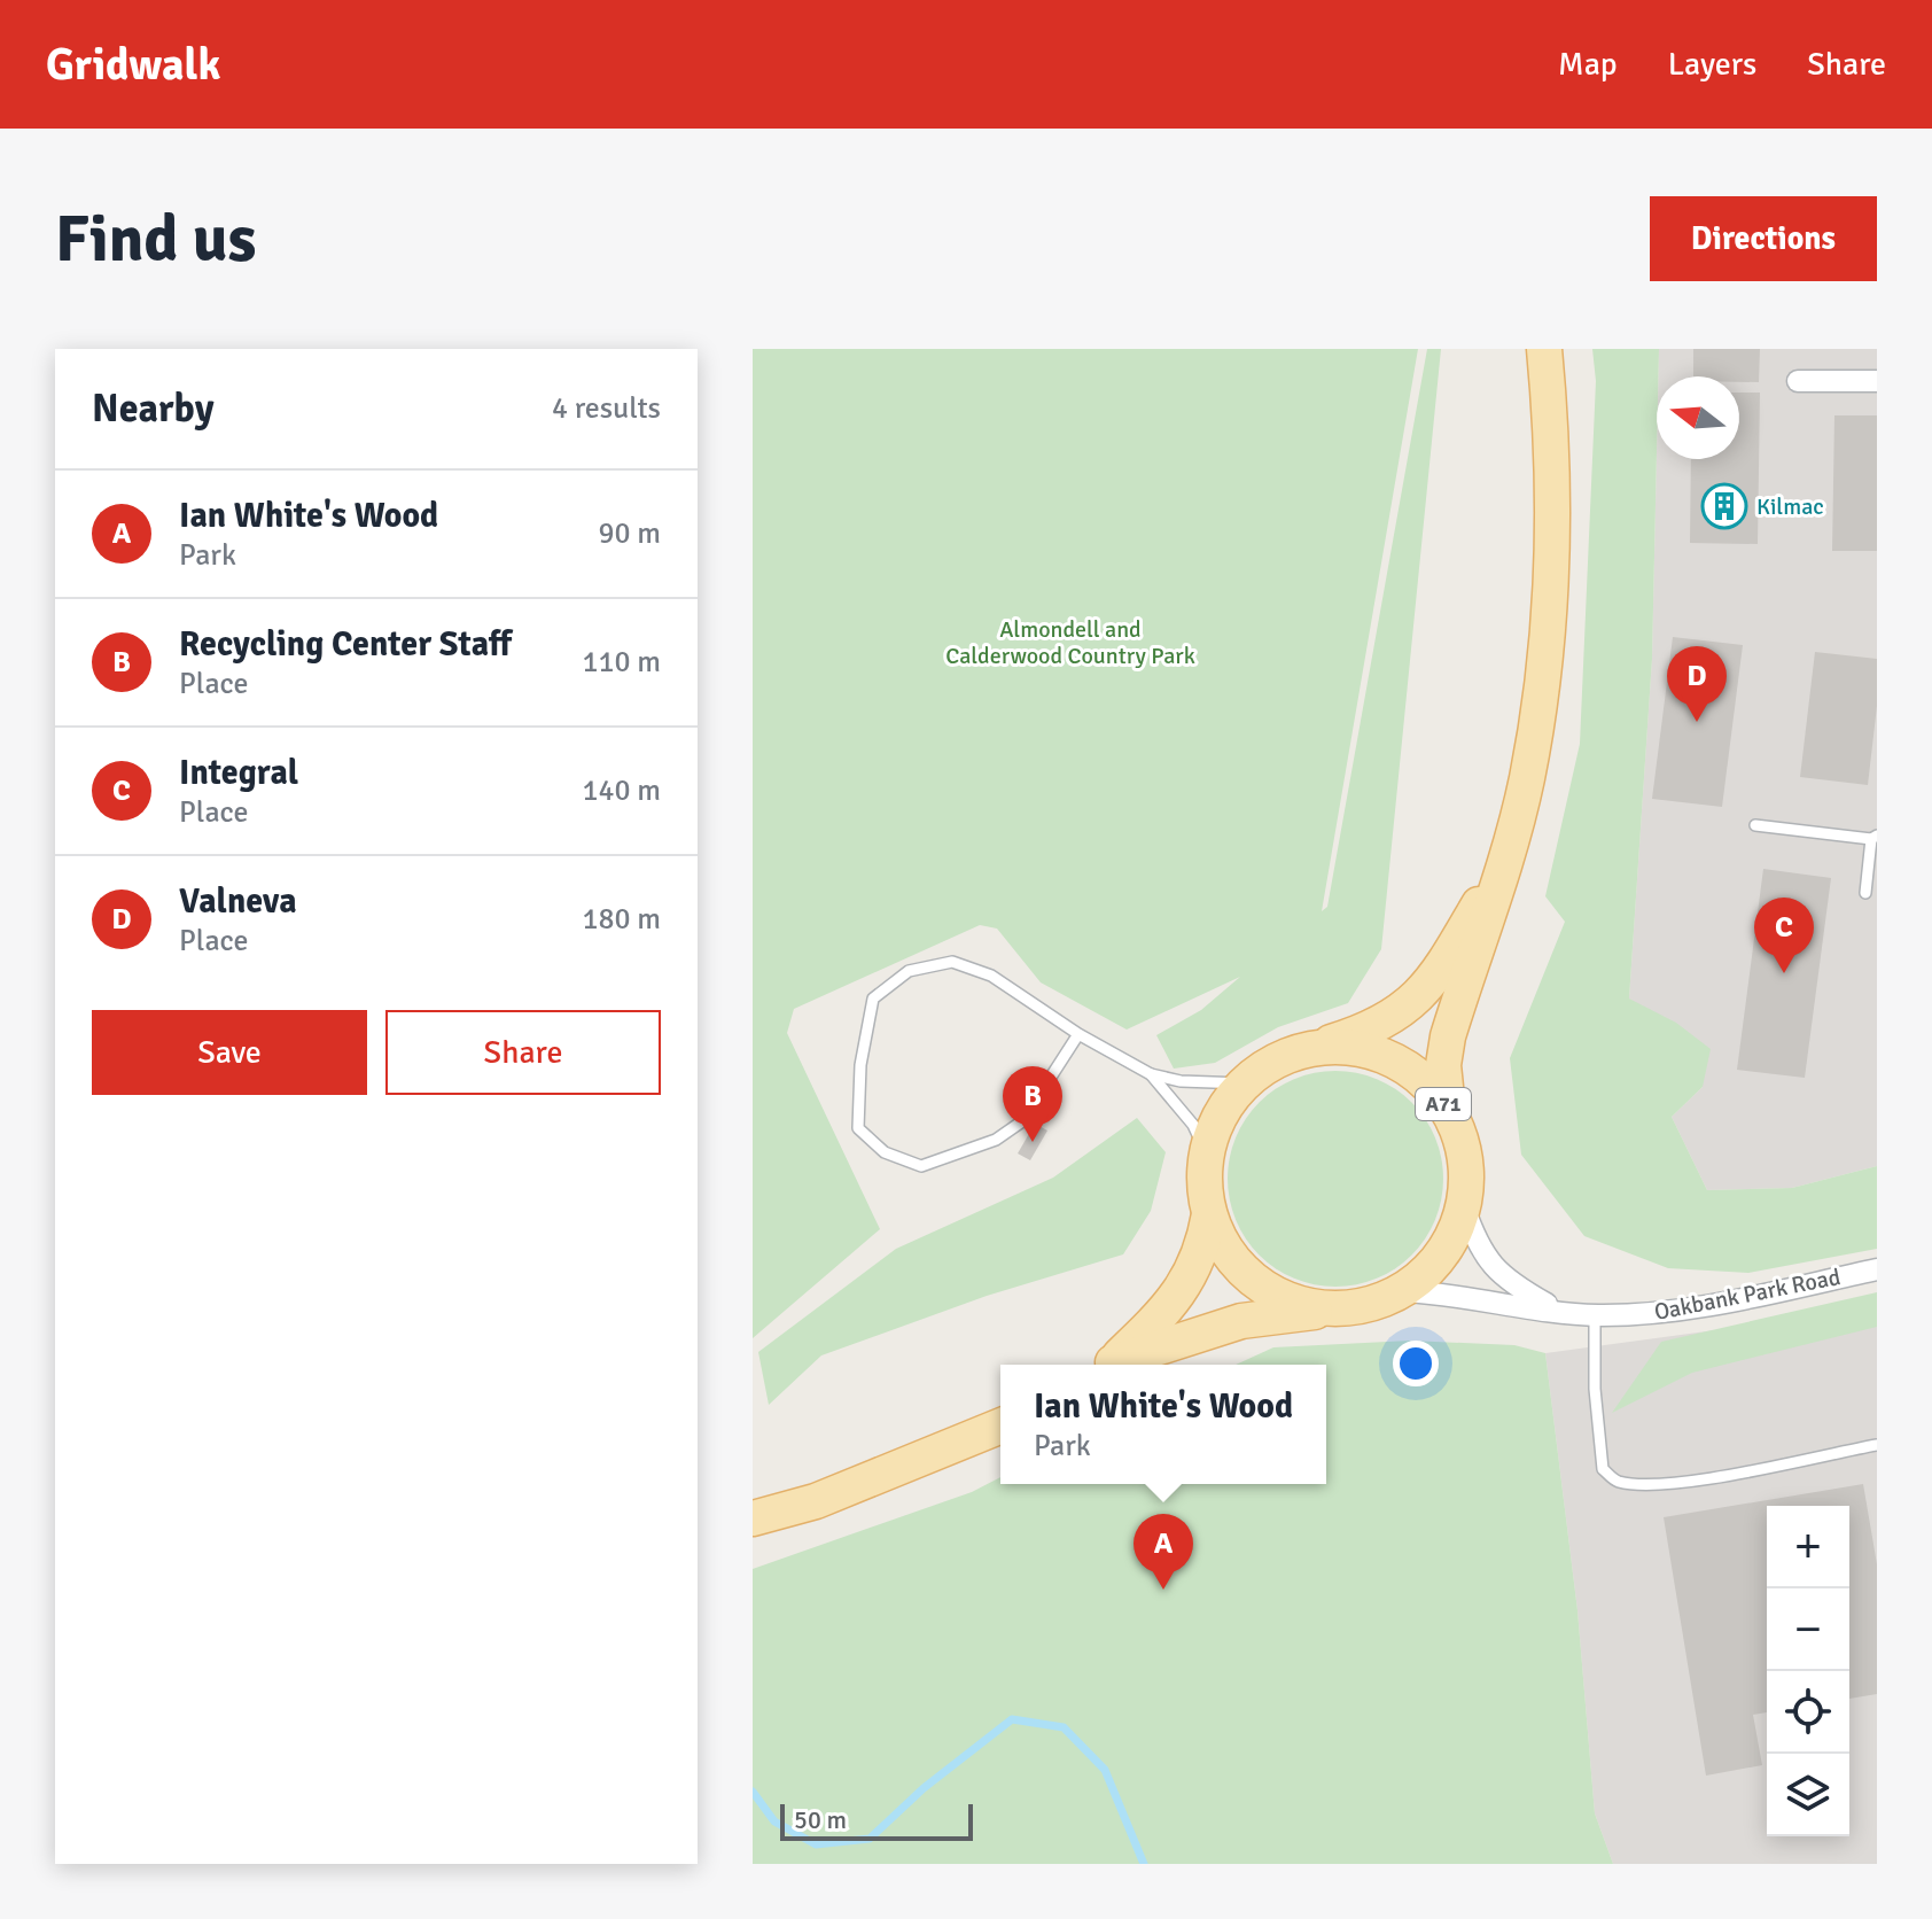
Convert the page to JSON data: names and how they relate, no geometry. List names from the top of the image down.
{
  "streets": {
    "main road": ["A71"],
    "street": ["Oakbank Park Road"]
  },
  "crossings": [
    ["A71", "Oakbank Park Road"]
  ],
  "parks": ["Almondell and Calderwood Country Park"],
  "places": {
    "building": ["Kilmac"]
  },
  "scale_bar": "50 m",
  "north": "left",
  "page": {
    "header": "Gridwalk",
    "nav": ["Map", "Layers", "Share"],
    "buttons": [
      "Directions",
      ["Save", "Share"]
    ],
    "title": "Find us",
    "heading": ["Nearby", "4 results"],
    "list": [
      {
        "mark": "A",
        "name": "Ian White's Wood",
        "note": "Park",
        "value": "90 m"
      },
      {
        "mark": "B",
        "name": "Recycling Center Staff",
        "note": "Place",
        "value": "110 m"
      },
      {
        "mark": "C",
        "name": "Integral",
        "note": "Place",
        "value": "140 m"
      },
      {
        "mark": "D",
        "name": "Valneva",
        "note": "Place",
        "value": "180 m"
      }
    ],
    "pins": [
      "D",
      "C",
      "B",
      "A"
    ],
    "popup": ["Ian White's Wood", "Park"],
    "map_buttons": ["+", "−"],
    "scale": "50 m"
  }
}
